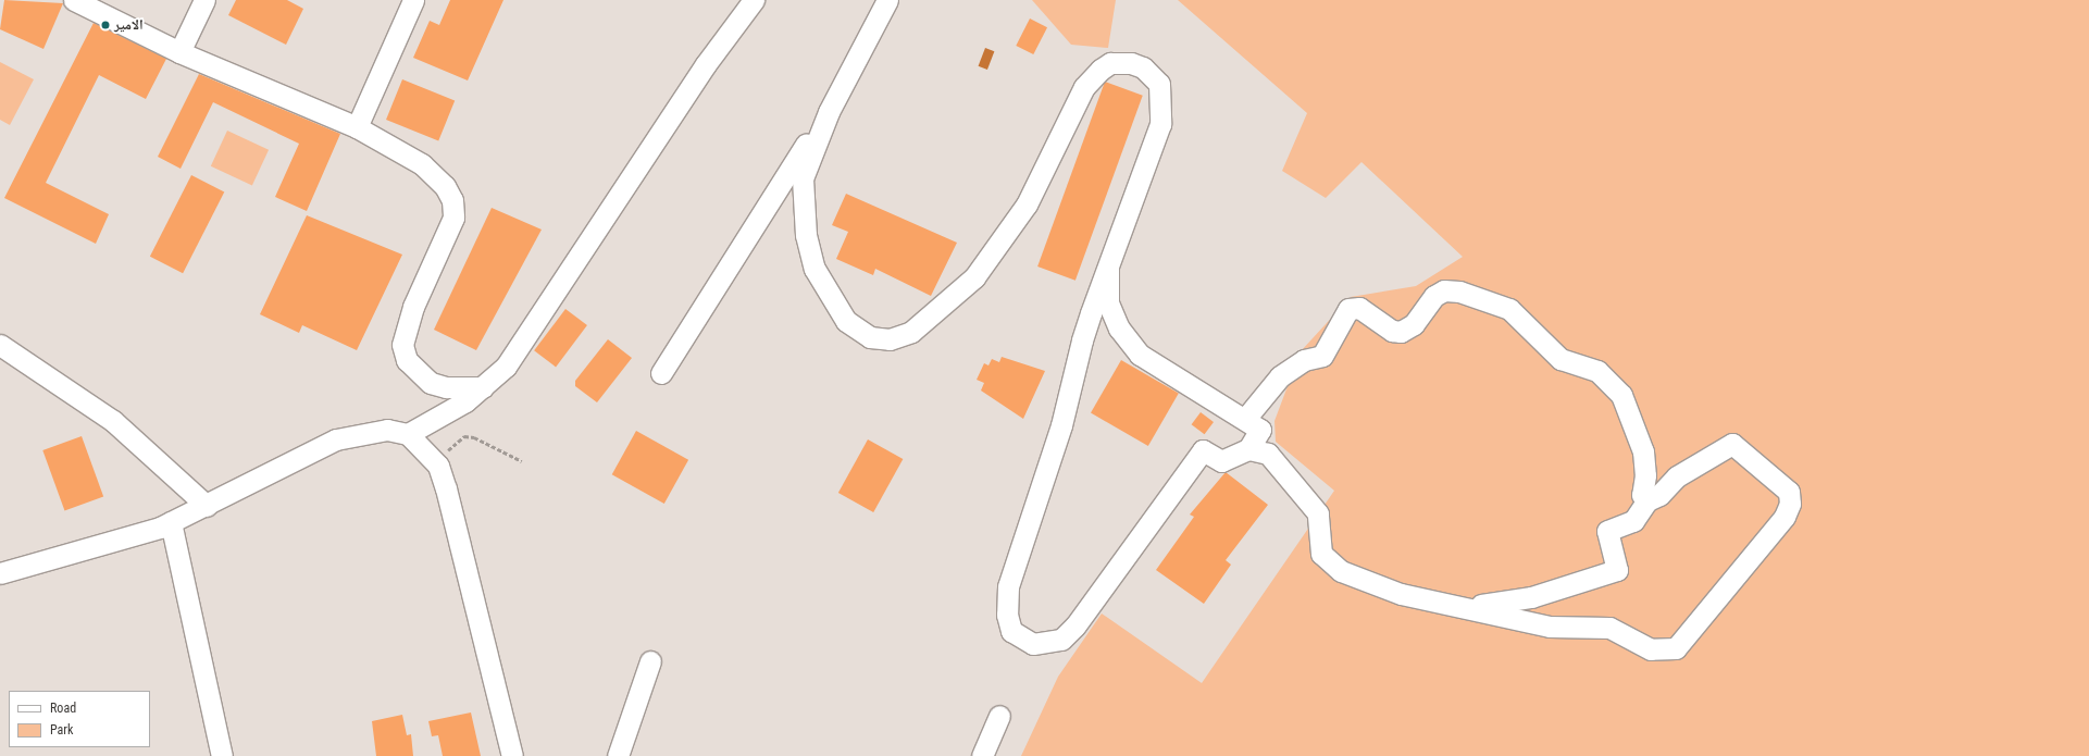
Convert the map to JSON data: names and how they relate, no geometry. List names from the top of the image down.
{
  "places": ["الامير"],
  "legend": ["Road", "Park"]
}
